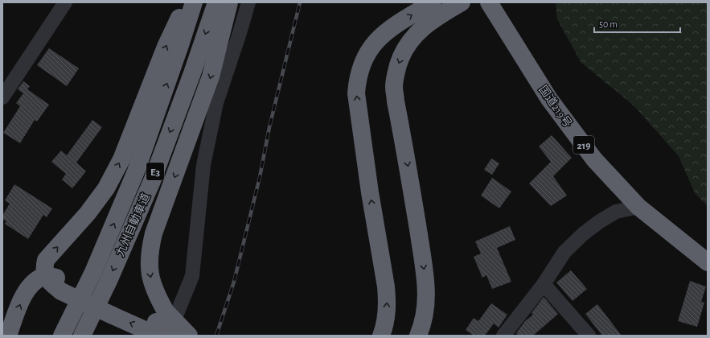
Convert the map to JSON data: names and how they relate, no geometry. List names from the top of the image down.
{
  "streets": {
    "highway": [
      "国道219号",
      "219",
      "E3",
      "九州自動車道"
    ]
  },
  "scale_bar": "50 m"
}
